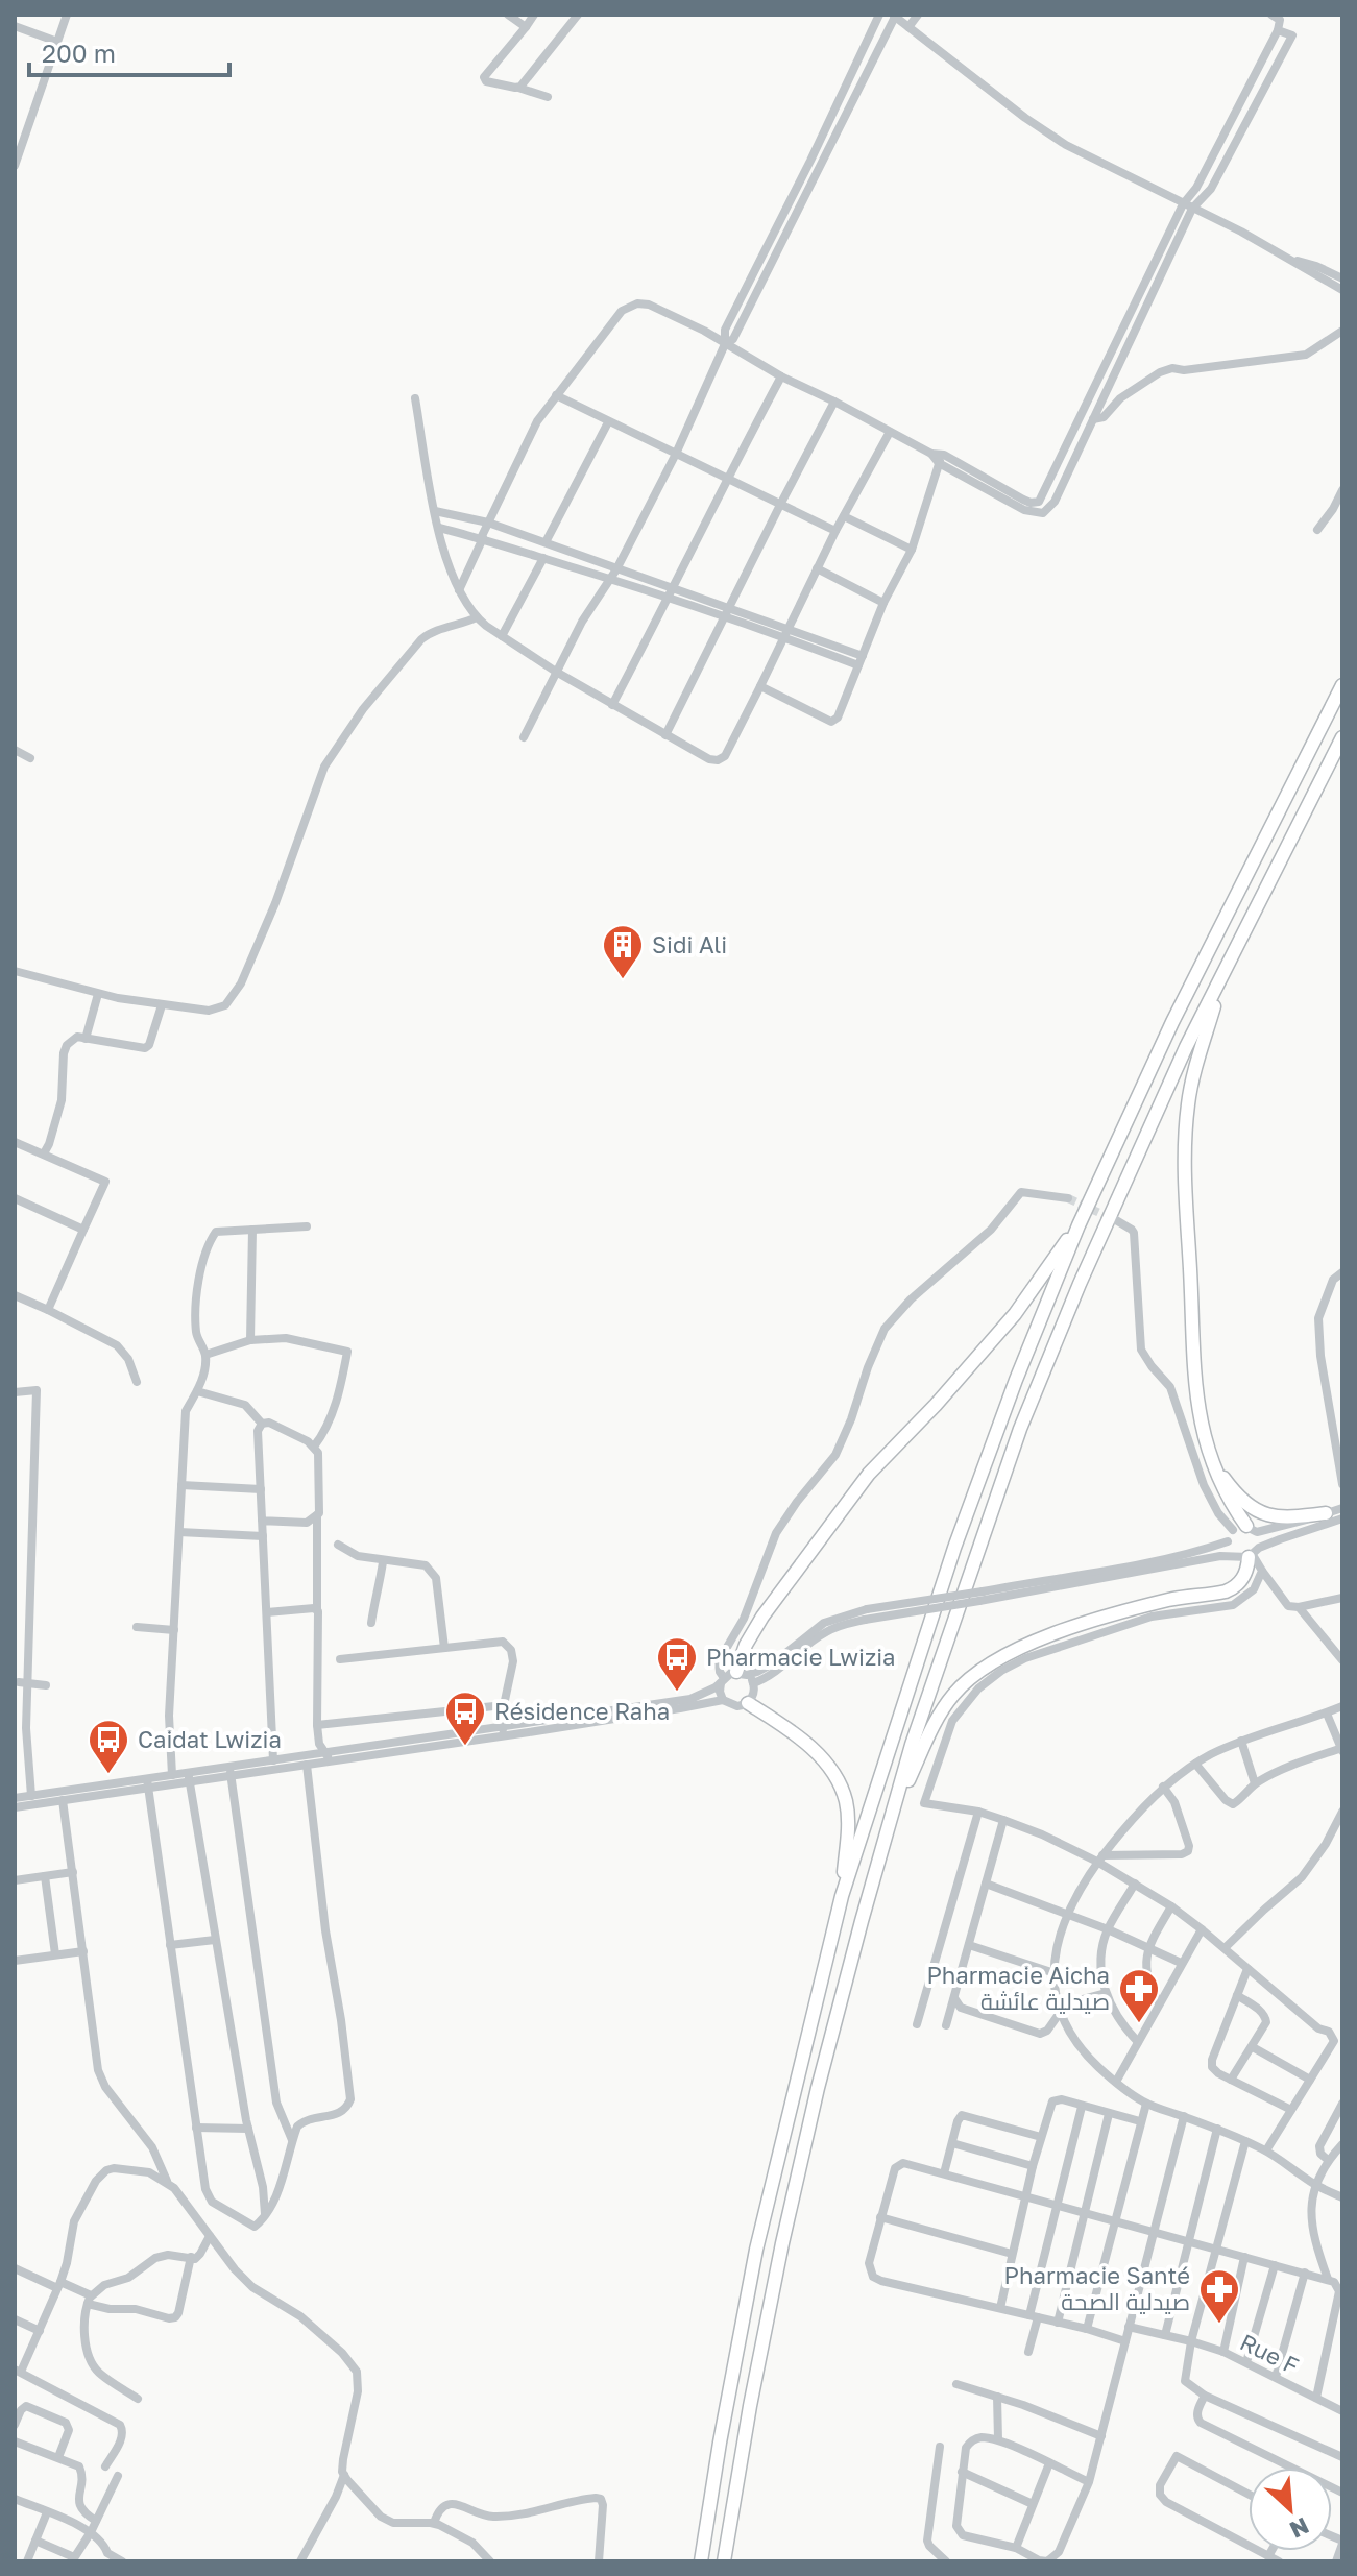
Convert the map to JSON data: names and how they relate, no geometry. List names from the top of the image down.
{
  "streets": {
    "street": ["Rue F"]
  },
  "places": {
    "building": ["Sidi Ali"],
    "bus stop": ["Pharmacie Lwizia", "Résidence Raha", "Caidat Lwizia"],
    "pharmacy": ["Pharmacie Aicha صيدلية عائشة", "Pharmacie Santé صيدلية الصحة"]
  },
  "scale_bar": "200 m",
  "north": "bottom right"
}
